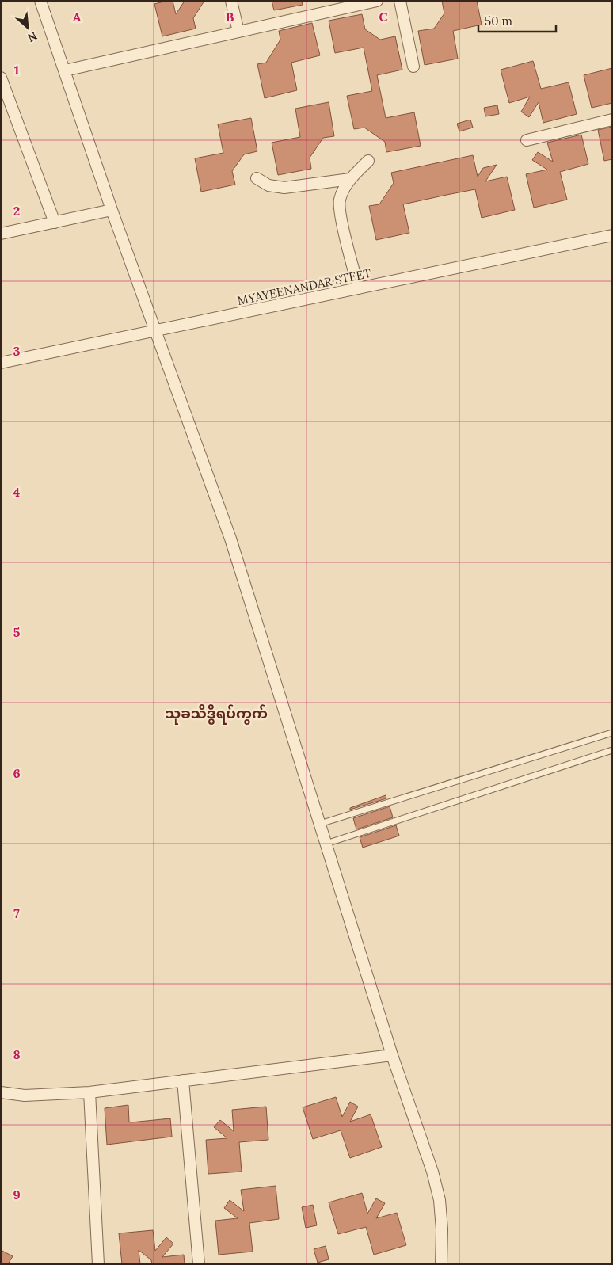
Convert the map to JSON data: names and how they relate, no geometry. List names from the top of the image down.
{
  "streets": {
    "street": ["MYAYEENANDAR STEET"]
  },
  "districts": ["သုခသိဒ္ဓိရပ်ကွက်"],
  "scale_bar": "50 m",
  "north": "bottom right",
  "grid": {
    "columns": ["A", "B", "C"],
    "rows": [
      "1",
      "2",
      "3",
      "4",
      "5",
      "6",
      "7",
      "8",
      "9"
    ]
  }
}
